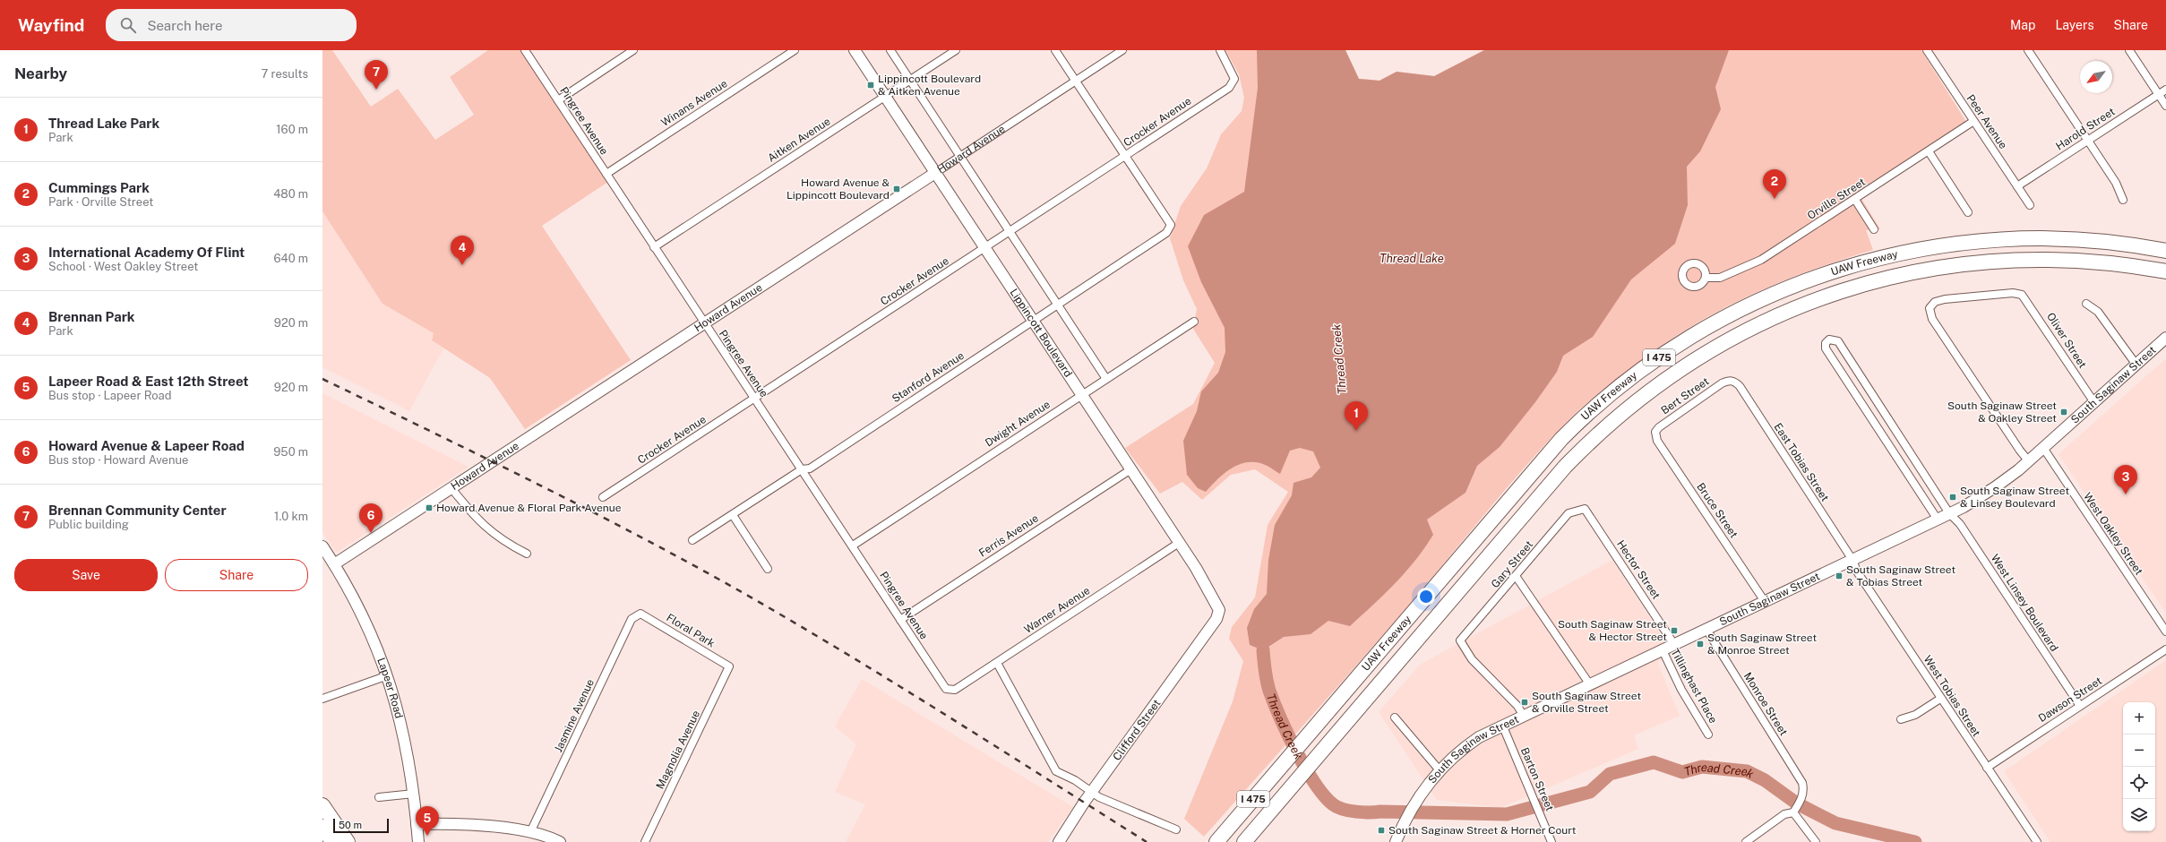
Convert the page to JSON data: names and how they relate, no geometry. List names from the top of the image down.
{
  "streets": {
    "highway": ["UAW Freeway", "I 475"],
    "street": [
      "Winans Avenue",
      "Pingree Avenue",
      "Crocker Avenue",
      "Peer Avenue",
      "Harold Street",
      "Aitken Avenue",
      "Howard Avenue",
      "Orville Street",
      "Lippincott Boulevard",
      "Oliver Street",
      "Stanford Avenue",
      "South Saginaw Street",
      "Bert Street",
      "Dwight Avenue",
      "East Tobias Street",
      "Bruce Street",
      "West Oakley Street",
      "Ferris Avenue",
      "Gary Street",
      "Hector Street",
      "West Linsey Boulevard",
      "Warner Avenue",
      "Floral Park",
      "Tillinghast Place",
      "Lapeer Road",
      "West Tobias Street",
      "Dawson Street",
      "Monroe Street",
      "Jasmine Avenue",
      "Clifford Street",
      "Magnolia Avenue",
      "Barton Street"
    ]
  },
  "crossings": [
    ["Winans Avenue", "Pingree Avenue"],
    ["Pingree Avenue", "Crocker Avenue"],
    ["Pingree Avenue", "Aitken Avenue"],
    ["Pingree Avenue", "Howard Avenue"],
    ["Pingree Avenue", "Stanford Avenue"],
    ["Pingree Avenue", "Dwight Avenue"],
    ["Pingree Avenue", "Ferris Avenue"],
    ["Pingree Avenue", "Warner Avenue"],
    ["Crocker Avenue", "Lippincott Boulevard"],
    ["Crocker Avenue", "Stanford Avenue"],
    ["Peer Avenue", "Harold Street"],
    ["Peer Avenue", "Orville Street"],
    ["Aitken Avenue", "Lippincott Boulevard"],
    ["Howard Avenue", "Lippincott Boulevard"],
    ["Howard Avenue", "Lapeer Road"],
    ["Lippincott Boulevard", "Stanford Avenue"],
    ["Lippincott Boulevard", "Dwight Avenue"],
    ["Lippincott Boulevard", "Ferris Avenue"],
    ["Lippincott Boulevard", "Warner Avenue"],
    ["Lippincott Boulevard", "Clifford Street"],
    ["Oliver Street", "South Saginaw Street"],
    ["South Saginaw Street", "East Tobias Street"],
    ["South Saginaw Street", "Bruce Street"],
    ["South Saginaw Street", "West Oakley Street"],
    ["South Saginaw Street", "Gary Street"],
    ["South Saginaw Street", "Hector Street"],
    ["South Saginaw Street", "West Linsey Boulevard"],
    ["South Saginaw Street", "Tillinghast Place"],
    ["South Saginaw Street", "West Tobias Street"],
    ["South Saginaw Street", "Monroe Street"],
    ["South Saginaw Street", "Barton Street"],
    ["Bert Street", "East Tobias Street"],
    ["Bert Street", "Bruce Street"],
    ["East Tobias Street", "West Tobias Street"],
    ["Gary Street", "Hector Street"],
    ["West Linsey Boulevard", "Dawson Street"],
    ["Floral Park", "Jasmine Avenue"],
    ["Floral Park", "Magnolia Avenue"],
    ["West Tobias Street", "Dawson Street"]
  ],
  "water": ["Thread Lake", "Thread Creek"],
  "places": {
    "transit": [
      "Lippincott Boulevard & Aitken Avenue",
      "Howard Avenue & Lippincott Boulevard",
      "South Saginaw Street & Oakley Street",
      "South Saginaw Street & Linsey Boulevard",
      "Howard Avenue & Floral Park Avenue",
      "South Saginaw Street & Tobias Street",
      "South Saginaw Street & Hector Street",
      "South Saginaw Street & Monroe Street",
      "South Saginaw Street & Orville Street",
      "South Saginaw Street & Horner Court"
    ]
  },
  "scale_bar": "50 m",
  "north": "bottom left",
  "page": {
    "header": "Wayfind",
    "search": "Search here",
    "nav": ["Map", "Layers", "Share"],
    "heading": ["Nearby", "7 results"],
    "pins": [
      "7",
      "2",
      "4",
      "1",
      "3",
      "6",
      "5"
    ],
    "list": [
      {
        "mark": "1",
        "name": "Thread Lake Park",
        "note": "Park",
        "value": "160 m"
      },
      {
        "mark": "2",
        "name": "Cummings Park",
        "note": "Park · Orville Street",
        "value": "480 m"
      },
      {
        "mark": "3",
        "name": "International Academy Of Flint",
        "note": "School · West Oakley Street",
        "value": "640 m"
      },
      {
        "mark": "4",
        "name": "Brennan Park",
        "note": "Park",
        "value": "920 m"
      },
      {
        "mark": "5",
        "name": "Lapeer Road & East 12th Street",
        "note": "Bus stop · Lapeer Road",
        "value": "920 m"
      },
      {
        "mark": "6",
        "name": "Howard Avenue & Lapeer Road",
        "note": "Bus stop · Howard Avenue",
        "value": "950 m"
      },
      {
        "mark": "7",
        "name": "Brennan Community Center",
        "note": "Public building",
        "value": "1.0 km"
      }
    ],
    "buttons": ["Save", "Share"],
    "map_buttons": ["+", "−"],
    "scale": "50 m"
  }
}
